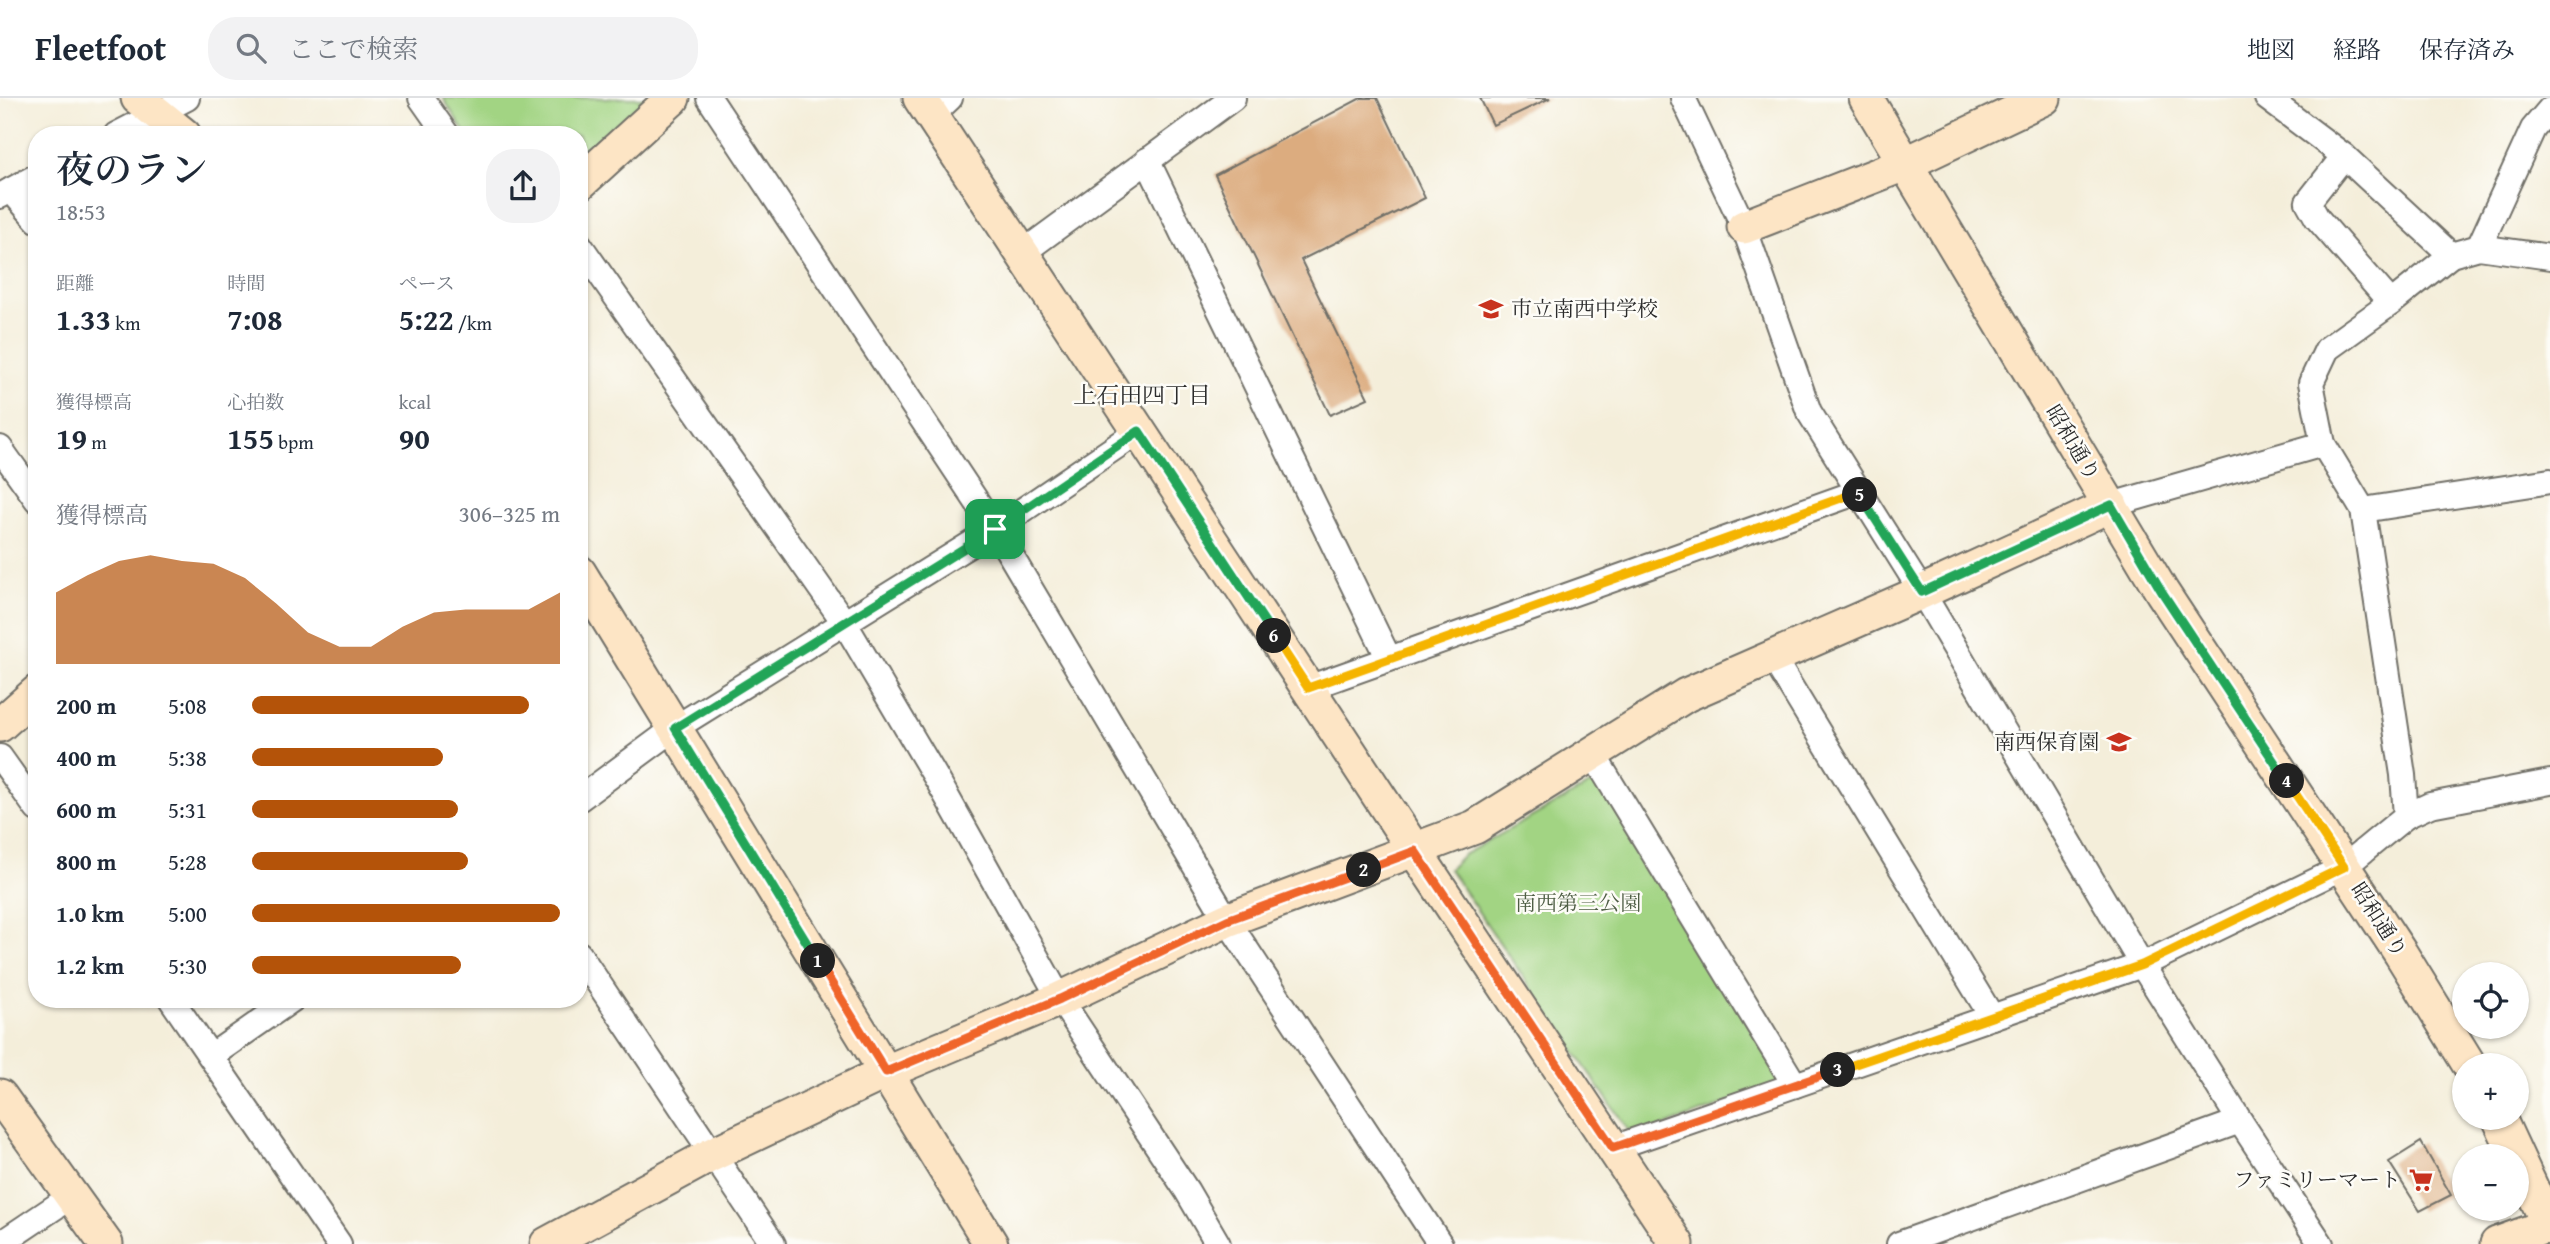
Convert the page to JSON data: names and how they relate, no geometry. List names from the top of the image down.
{
  "streets": {
    "street": ["昭和通り"]
  },
  "districts": ["上石田四丁目"],
  "parks": ["南西第三公園"],
  "places": {
    "school or university": ["市立南西中学校", "南西保育園"],
    "supermarket": ["ファミリーマート"]
  },
  "page": {
    "header": "Fleetfoot",
    "search": "ここで検索",
    "nav": ["地図", "経路", "保存済み"],
    "heading": ["夜のラン", "18:53"],
    "stats": [
      ["距離", "1.33 km"],
      ["時間", "7:08"],
      ["ペース", "5:22 /km"],
      ["獲得標高", "19 m"],
      ["心拍数", "155 bpm"],
      ["kcal", "90"]
    ],
    "pins": [
      "5",
      "6",
      "4",
      "2",
      "1",
      "3"
    ],
    "chart": ["獲得標高", "306–325 m"],
    "list": [
      {
        "name": "200 m",
        "note": "5:08"
      },
      {
        "name": "400 m",
        "note": "5:38"
      },
      {
        "name": "600 m",
        "note": "5:31"
      },
      {
        "name": "800 m",
        "note": "5:28"
      },
      {
        "name": "1.0 km",
        "note": "5:00"
      },
      {
        "name": "1.2 km",
        "note": "5:30"
      }
    ],
    "map_buttons": ["+", "−"]
  }
}
